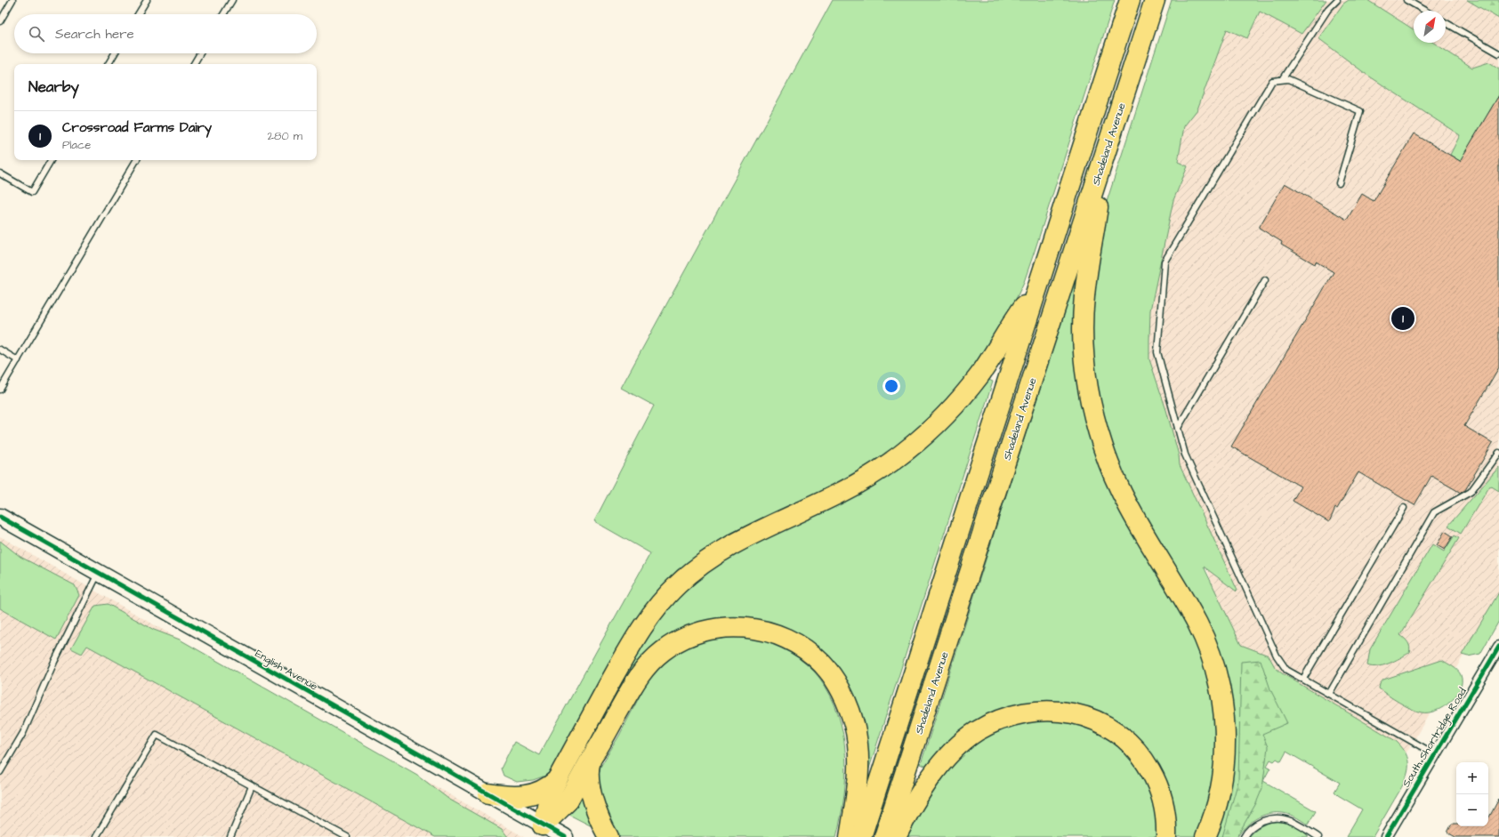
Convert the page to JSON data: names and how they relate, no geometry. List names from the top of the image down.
{
  "streets": {
    "highway": ["Shadeland Avenue"],
    "street": ["English Avenue", "South Shortridge Road"]
  },
  "north": "top right",
  "page": {
    "search": "Search here",
    "heading": "Nearby",
    "list": [
      {
        "mark": "1",
        "name": "Crossroad Farms Dairy",
        "note": "Place",
        "value": "280 m"
      }
    ],
    "pins": "1",
    "map_buttons": ["+", "−"]
  }
}
